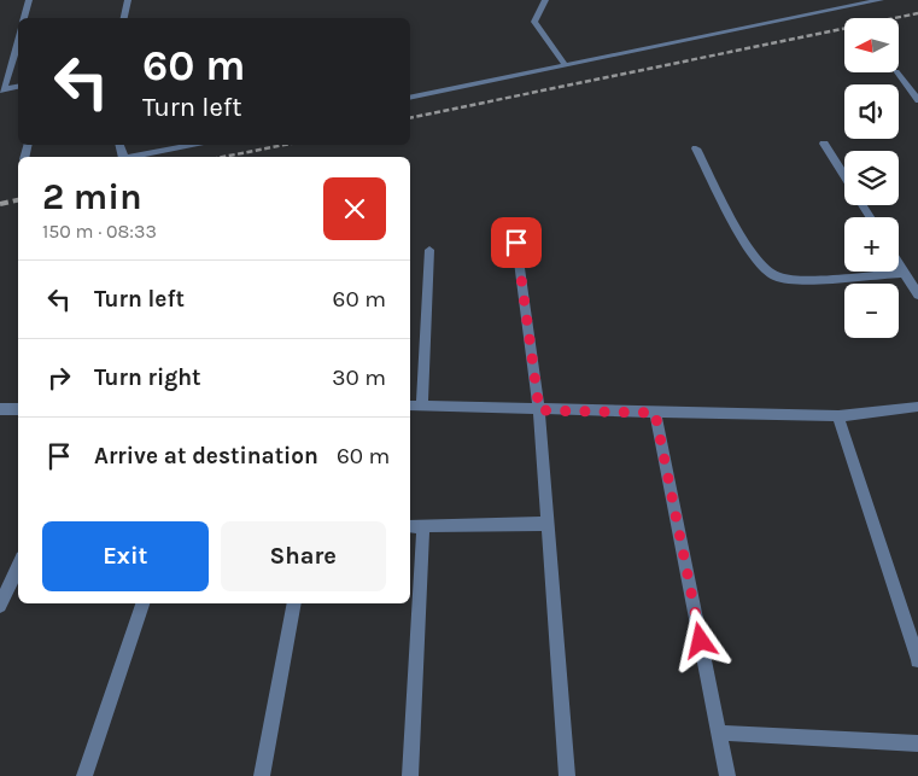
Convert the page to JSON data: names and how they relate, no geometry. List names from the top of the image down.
{
  "north": "left",
  "page": {
    "map_buttons": ["+", "−"],
    "turn": ["60 m", "Turn left"],
    "heading": ["2 min", "150 m · 08:33"],
    "list": [
      {
        "name": "Turn left",
        "value": "60 m"
      },
      {
        "name": "Turn right",
        "value": "30 m"
      },
      {
        "name": "Arrive at destination",
        "value": "60 m"
      }
    ],
    "buttons": ["Exit", "Share"]
  }
}
